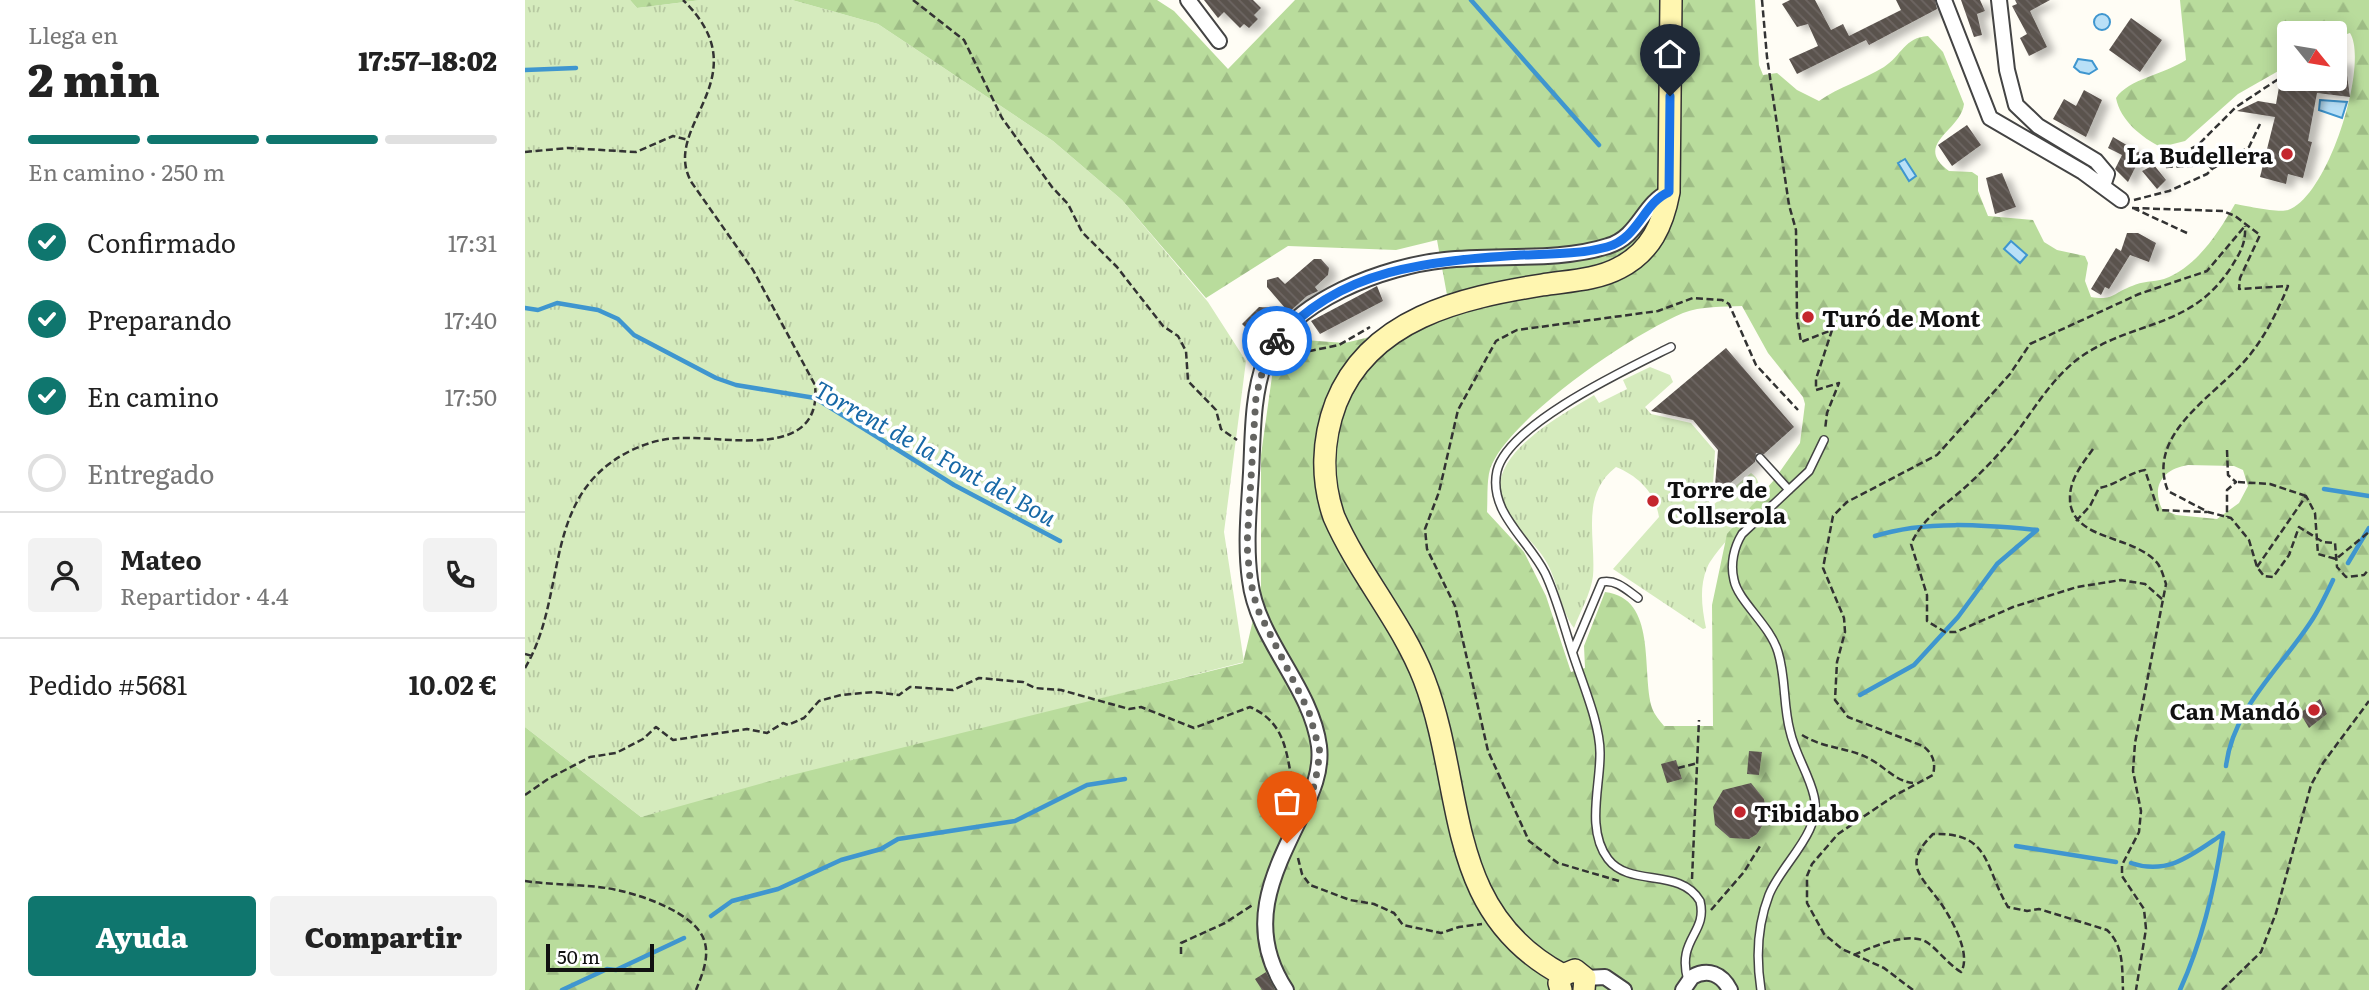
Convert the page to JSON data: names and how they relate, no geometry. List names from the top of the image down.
{
  "water": ["Torrent de la Font del Bou"],
  "places": [
    "La Budellera",
    "Turó de Mont",
    "Torre de Collserola",
    "Can Mandó",
    "Tibidabo"
  ],
  "scale_bar": "50 m",
  "north": "bottom right",
  "page": {
    "heading": ["2 min", "Llega en", "17:57–18:02"],
    "panel": [
      "Mateo",
      "Repartidor · 4.4",
      "Pedido #5681",
      "10.02 €"
    ],
    "bar": "En camino · 250 m",
    "list": [
      ["Confirmado", "17:31"],
      ["Preparando", "17:40"],
      ["En camino", "17:50"],
      "Entregado"
    ],
    "buttons": ["Ayuda", "Compartir"],
    "scale": "50 m"
  }
}
